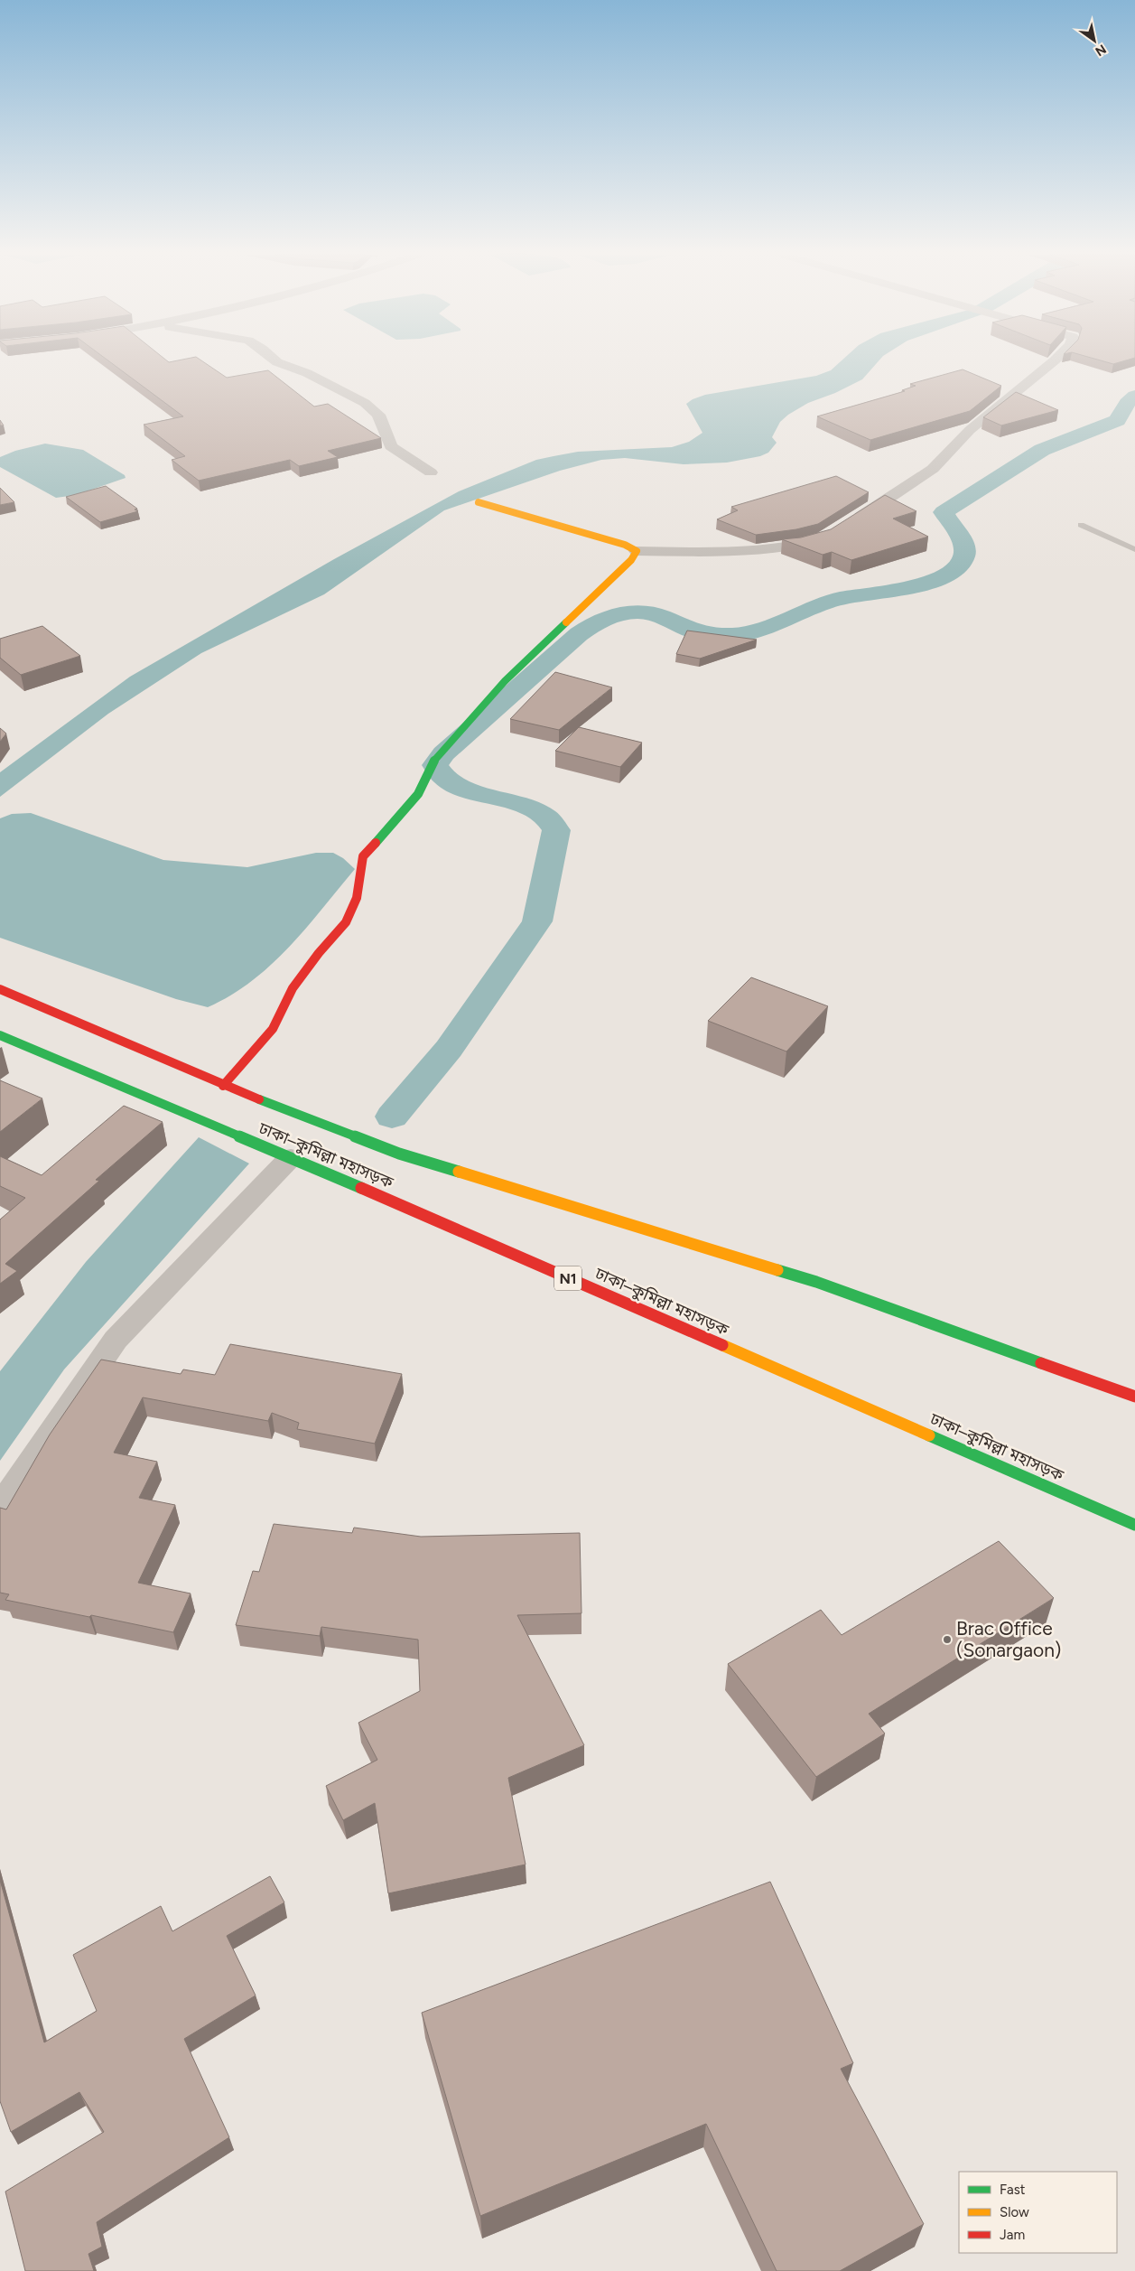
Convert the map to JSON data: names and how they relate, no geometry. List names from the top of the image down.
{
  "streets": {
    "main road": ["ঢাকা–কুমিল্লা মহাসড়ক", "N1"]
  },
  "places": ["Brac Office (Sonargaon)"],
  "legend": ["Fast", "Slow", "Jam"],
  "north": "bottom right"
}
